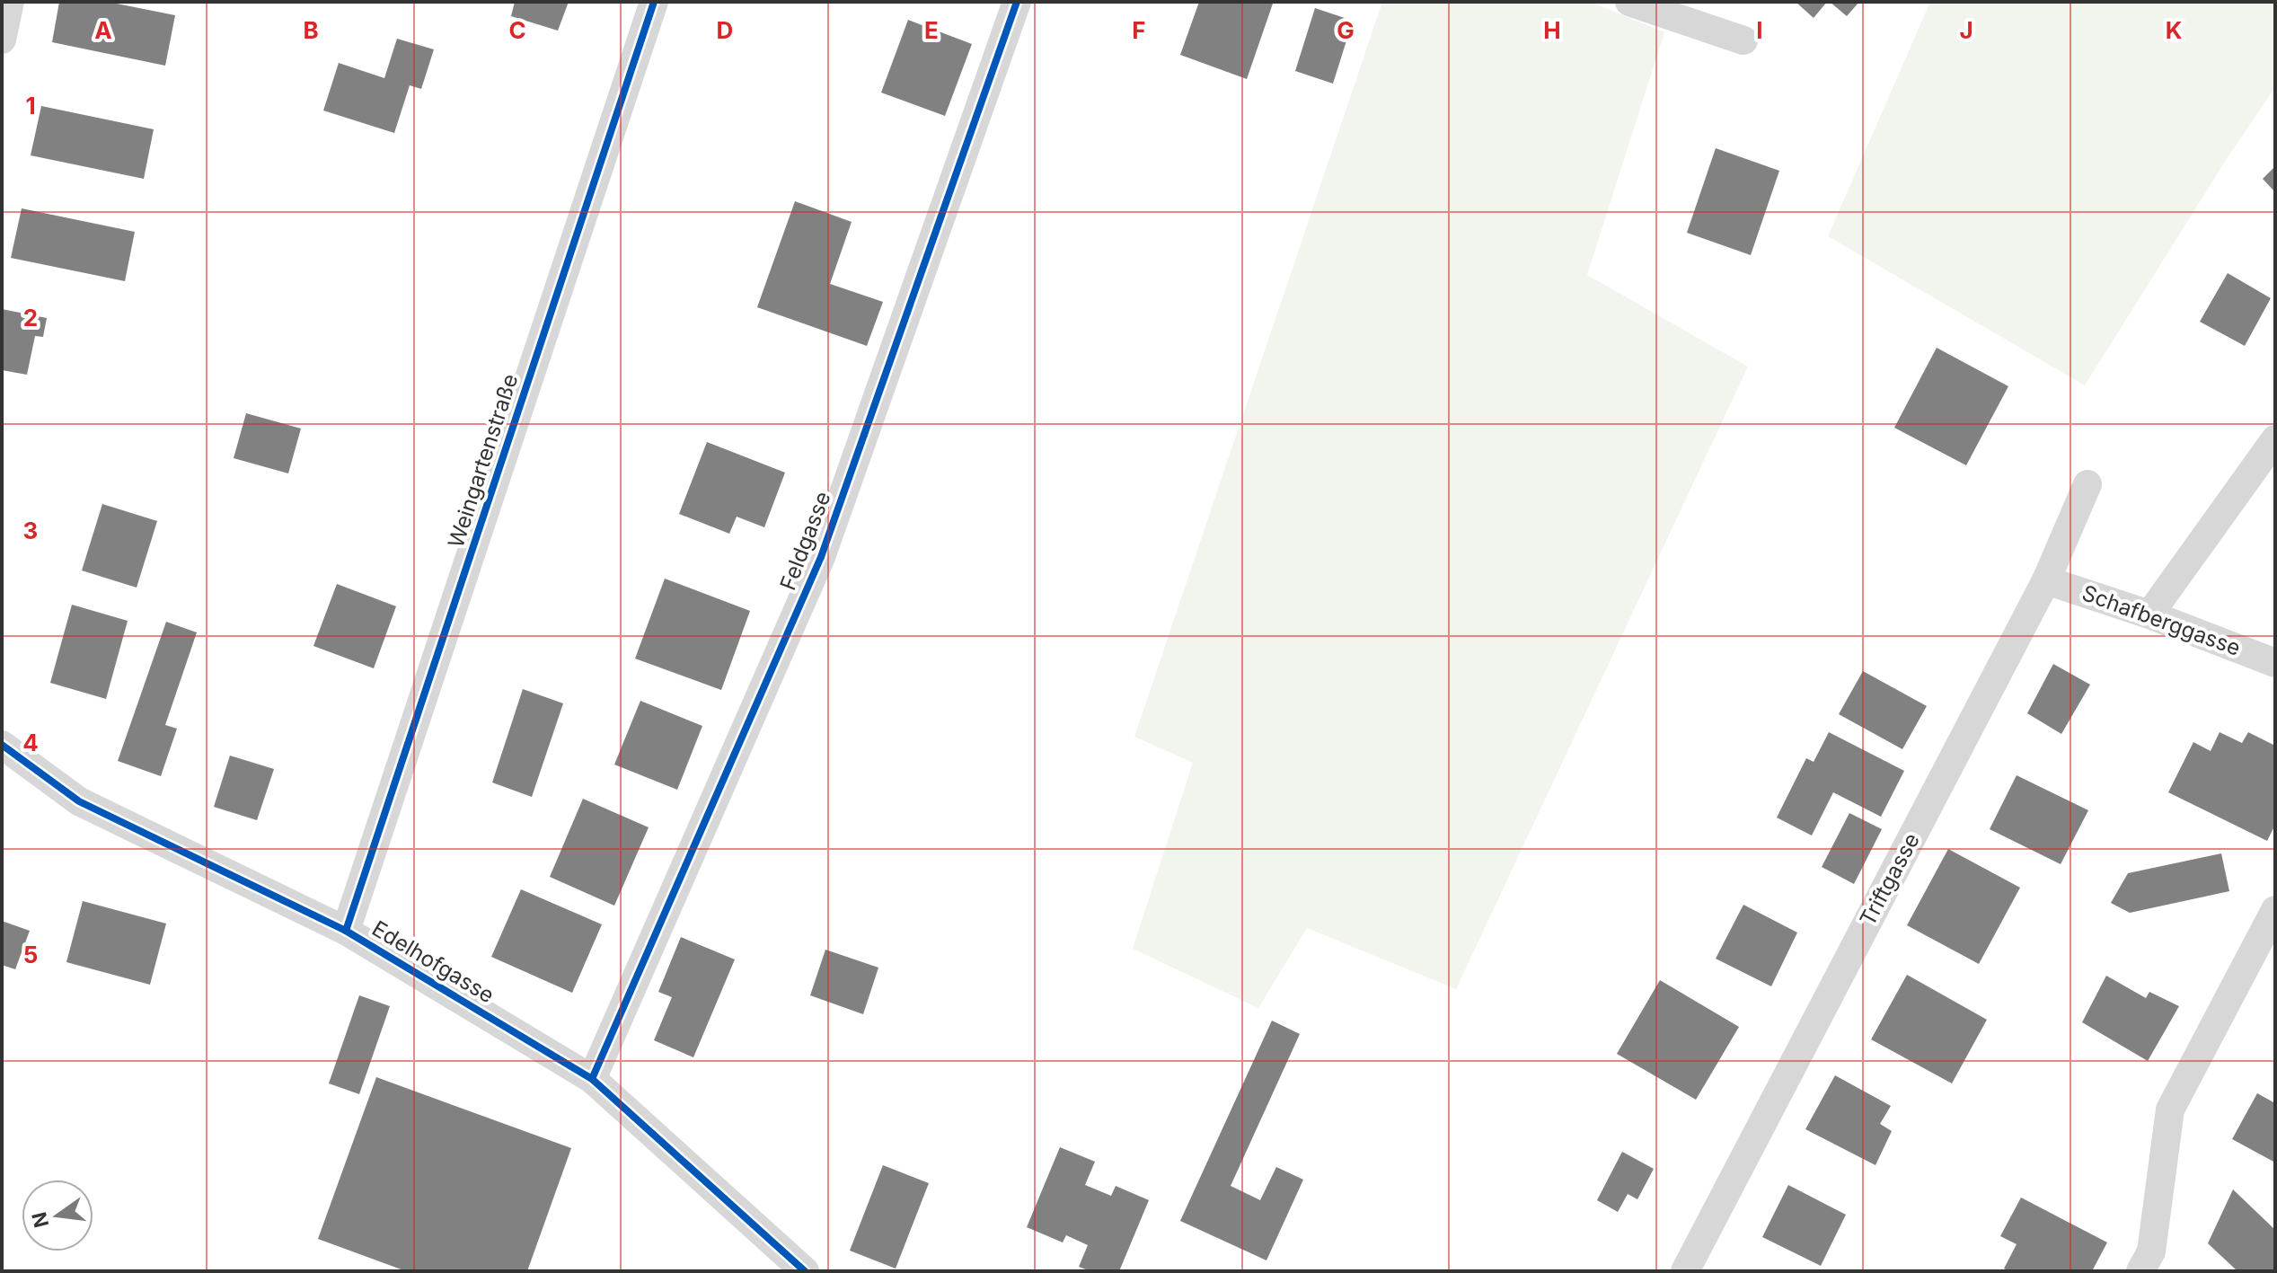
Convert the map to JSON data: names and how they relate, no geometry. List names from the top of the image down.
{
  "streets": {
    "street": [
      "Weingartenstraße",
      "Feldgasse",
      "Schafberggasse",
      "Triftgasse",
      "Edelhofgasse"
    ]
  },
  "crossings": [
    ["Weingartenstraße", "Edelhofgasse"],
    ["Feldgasse", "Edelhofgasse"],
    ["Schafberggasse", "Triftgasse"]
  ],
  "north": "left",
  "grid": {
    "columns": [
      "A",
      "B",
      "C",
      "D",
      "E",
      "F",
      "G",
      "H",
      "I",
      "J",
      "K"
    ],
    "rows": [
      "1",
      "2",
      "3",
      "4",
      "5"
    ]
  }
}
